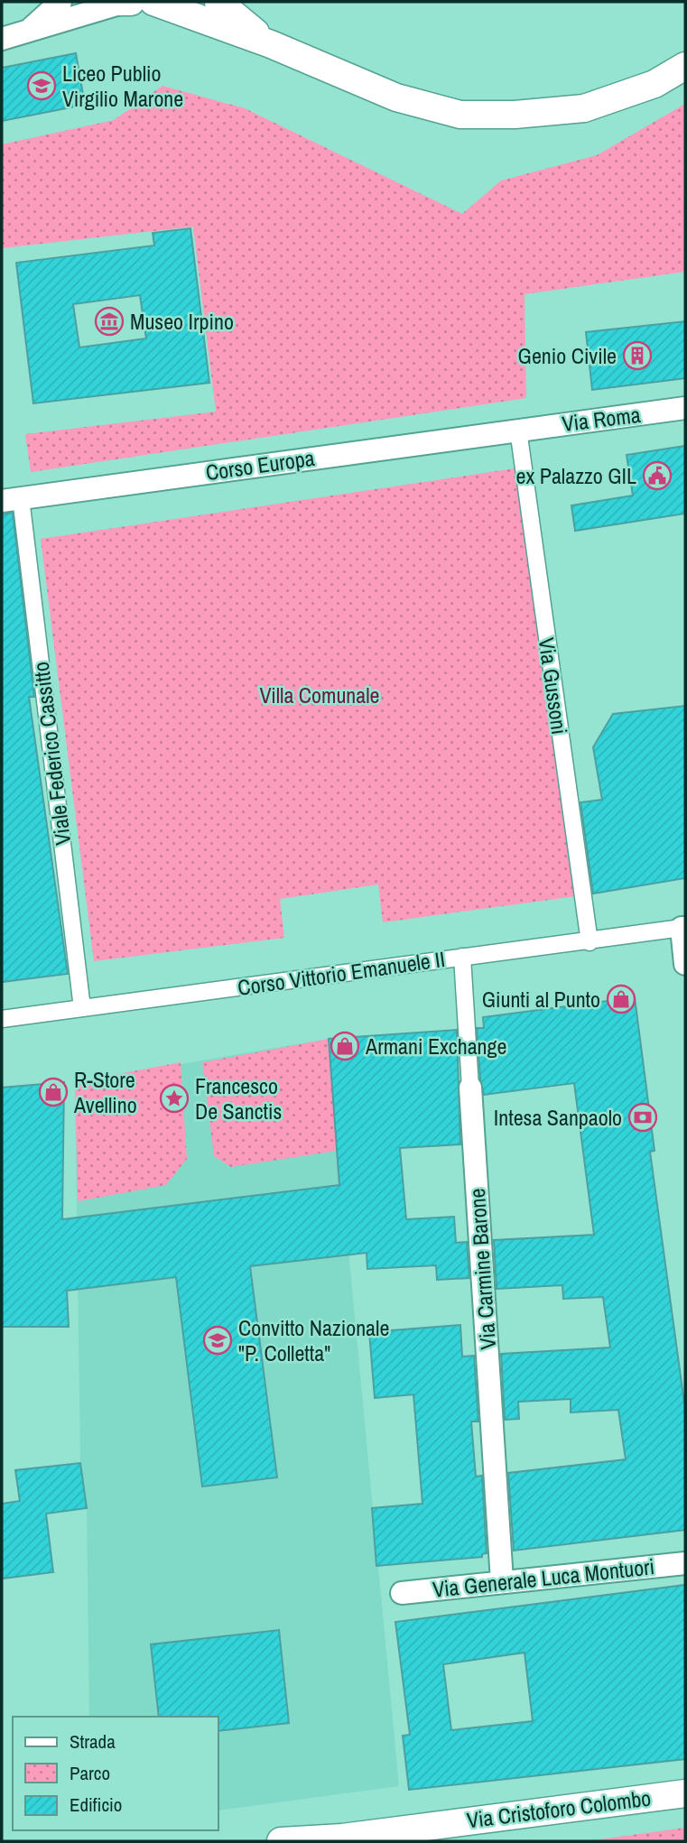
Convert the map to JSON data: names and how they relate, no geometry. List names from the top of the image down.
{
  "streets": {
    "street": [
      "Via Roma",
      "Corso Europa",
      "Via Gussoni",
      "Viale Federico Cassitto",
      "Corso Vittorio Emanuele II",
      "Via Carmine Barone",
      "Via Generale Luca Montuori",
      "Via Cristoforo Colombo"
    ]
  },
  "crossings": [
    ["Via Roma", "Corso Europa"],
    ["Via Roma", "Via Gussoni"],
    ["Corso Europa", "Via Gussoni"],
    ["Corso Europa", "Viale Federico Cassitto"],
    ["Via Gussoni", "Corso Vittorio Emanuele II"],
    ["Viale Federico Cassitto", "Corso Vittorio Emanuele II"],
    ["Corso Vittorio Emanuele II", "Via Carmine Barone"],
    ["Via Carmine Barone", "Via Generale Luca Montuori"]
  ],
  "parks": ["Villa Comunale"],
  "places": {
    "school or university": ["Liceo Publio Virgilio Marone", "Convitto Nazionale \"P. Colletta\""],
    "museum": ["Museo Irpino"],
    "building": ["Genio Civile"],
    "public building": ["ex Palazzo GIL"],
    "shop": ["Giunti al Punto", "Armani Exchange", "R-Store Avellino"],
    "place": ["Francesco De Sanctis"],
    "bank": ["Intesa Sanpaolo"]
  },
  "legend": ["Strada", "Parco", "Edificio"]
}
